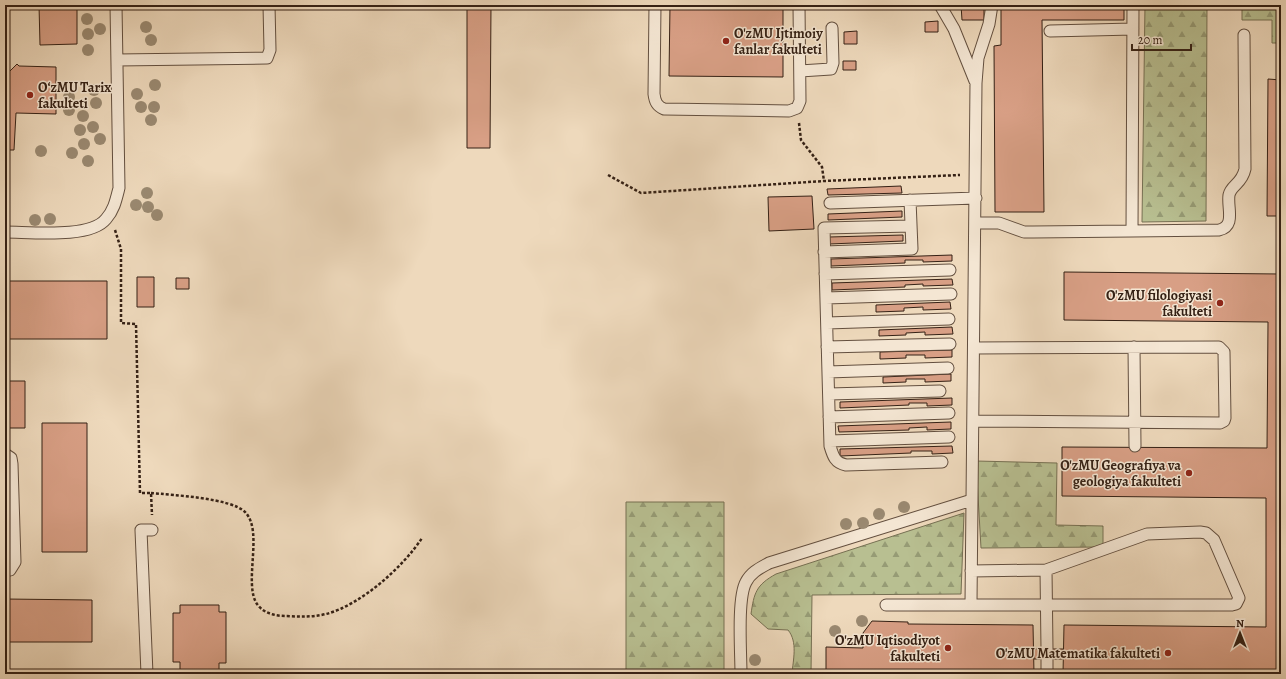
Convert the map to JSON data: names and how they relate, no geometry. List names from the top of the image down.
{
  "places": [
    "O'zMU Ijtimoiy fanlar fakulteti",
    "OʻzMU Tarix fakulteti",
    "O'zMU filologiyasi fakulteti",
    "O'zMU Geografiya va geologiya fakulteti",
    "O'zMU Iqtisodiyot fakulteti",
    "O'zMU Matematika fakulteti"
  ],
  "scale_bar": "20 m",
  "north": "top"
}
